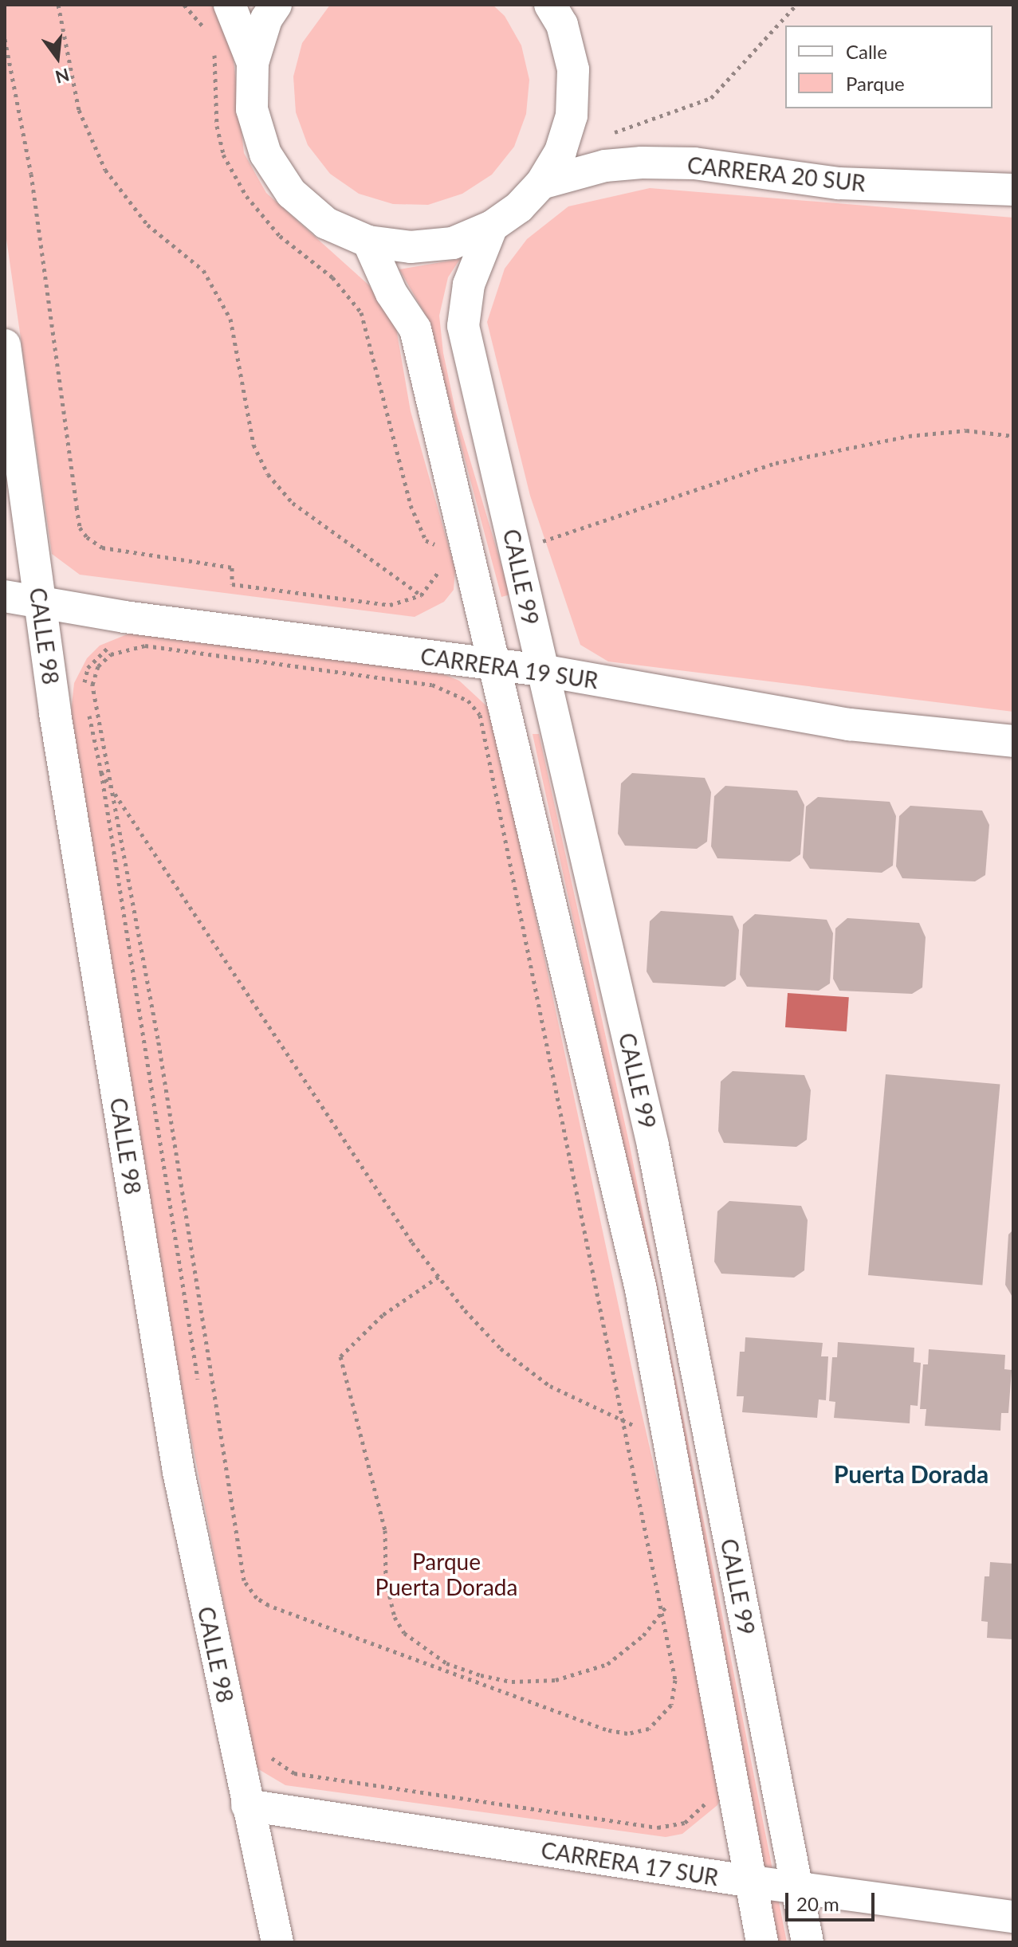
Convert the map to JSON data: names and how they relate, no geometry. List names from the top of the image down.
{
  "streets": {
    "street": [
      "CARRERA 20 SUR",
      "CALLE 99",
      "CALLE 98",
      "CARRERA 19 SUR",
      "CARRERA 17 SUR"
    ]
  },
  "crossings": [
    ["CALLE 99", "CARRERA 19 SUR"],
    ["CALLE 99", "CARRERA 17 SUR"],
    ["CALLE 98", "CARRERA 19 SUR"],
    ["CALLE 98", "CARRERA 17 SUR"]
  ],
  "districts": ["Puerta Dorada"],
  "parks": ["Parque Puerta Dorada"],
  "legend": ["Calle", "Parque"],
  "scale_bar": "20 m",
  "north": "bottom"
}
